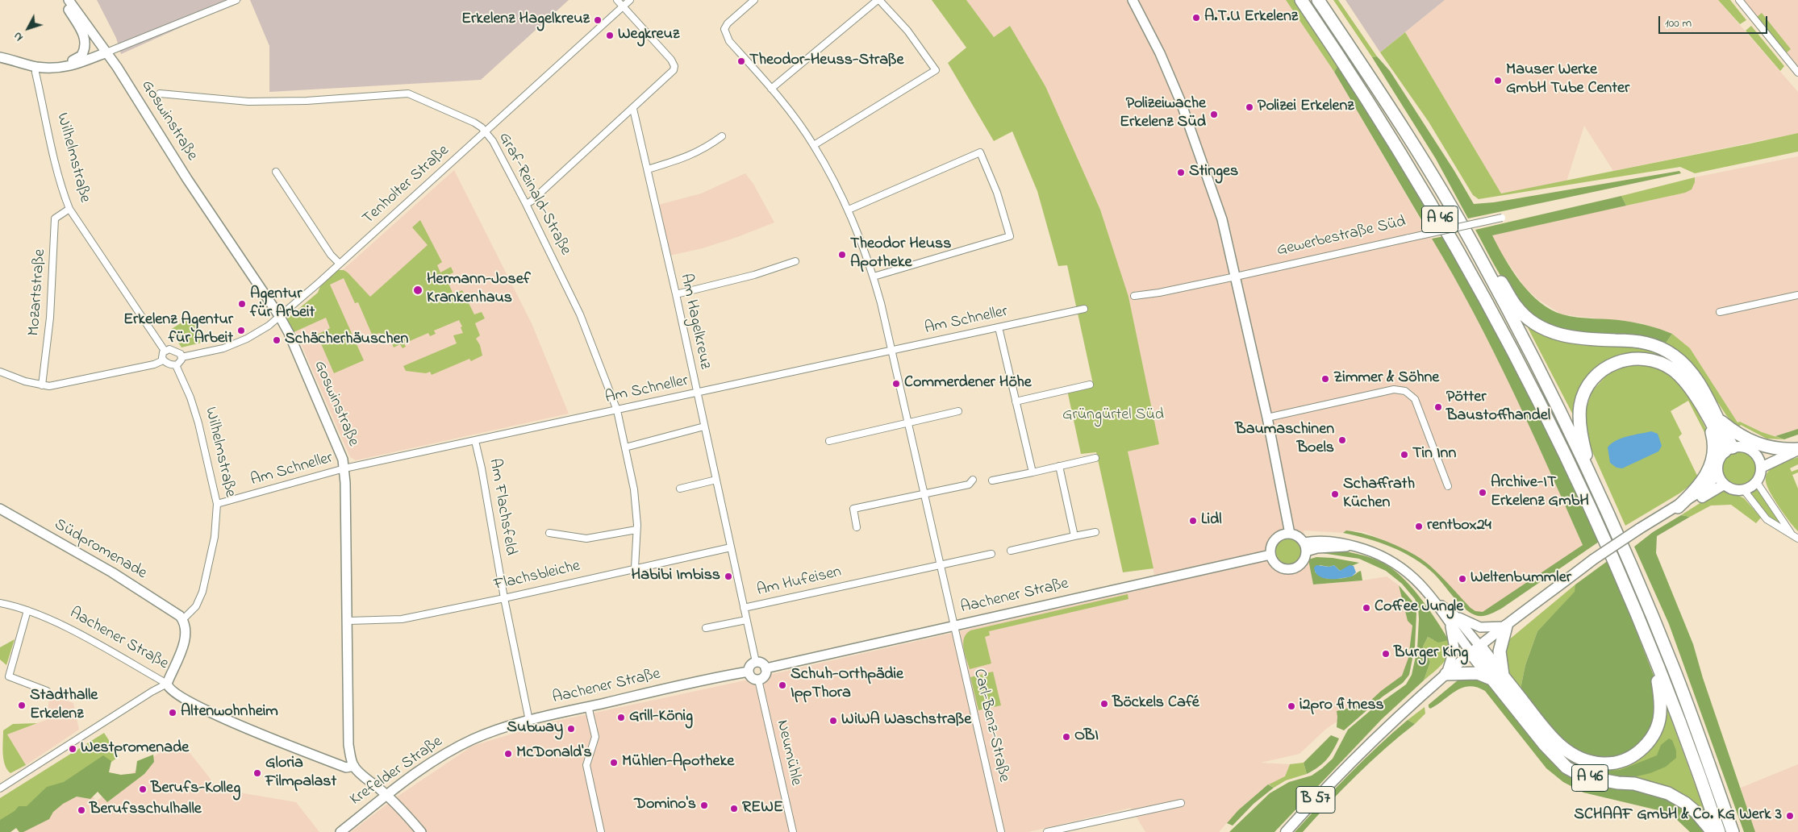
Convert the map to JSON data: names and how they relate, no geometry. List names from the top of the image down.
{
  "streets": {
    "highway": ["A 46"],
    "main road": [
      "Goswinstraße",
      "Südpromenade",
      "Aachener Straße",
      "Krefelder Straße",
      "B 57"
    ],
    "street": [
      "Wilhelmstraße",
      "Tenholter Straße",
      "Graf-Reinald-Straße",
      "Gewerbestraße Süd",
      "Mozartstraße",
      "Am Schneller",
      "Am Hagelkreuz",
      "Am Flachsfeld",
      "Flachsbleiche",
      "Am Hufeisen",
      "Carl-Benz-Straße",
      "Neumühle"
    ]
  },
  "crossings": [
    ["Goswinstraße", "Tenholter Straße"],
    ["Goswinstraße", "Am Schneller"],
    ["Goswinstraße", "Flachsbleiche"],
    ["Goswinstraße", "Aachener Straße"],
    ["Wilhelmstraße", "Tenholter Straße"],
    ["Wilhelmstraße", "Mozartstraße"],
    ["Wilhelmstraße", "Am Schneller"],
    ["Wilhelmstraße", "Südpromenade"],
    ["Tenholter Straße", "Graf-Reinald-Straße"],
    ["Graf-Reinald-Straße", "Am Schneller"],
    ["Graf-Reinald-Straße", "Flachsbleiche"],
    ["Am Schneller", "Am Hagelkreuz"],
    ["Am Schneller", "Am Flachsfeld"],
    ["Am Hagelkreuz", "Flachsbleiche"],
    ["Am Hagelkreuz", "Am Hufeisen"],
    ["Am Hagelkreuz", "Aachener Straße"],
    ["Am Hagelkreuz", "Neumühle"],
    ["Am Flachsfeld", "Flachsbleiche"],
    ["Am Flachsfeld", "Aachener Straße"],
    ["Aachener Straße", "Carl-Benz-Straße"],
    ["Aachener Straße", "Neumühle"],
    ["Aachener Straße", "Krefelder Straße"]
  ],
  "parks": ["Grüngürtel Süd"],
  "places": [
    "A.T.U Erkelenz",
    "Erkelenz Hagelkreuz",
    "Wegkreuz",
    "Theodor-Heuss-Straße",
    "Mauser Werke GmbH Tube Center",
    "Polizei Erkelenz",
    "Polizeiwache Erkelenz Süd",
    "Stinges",
    "Theodor Heuss Apotheke",
    "Hermann-Josef Krankenhaus",
    "Agentur für Arbeit",
    "Erkelenz Agentur für Arbeit",
    "Schächerhäuschen",
    "Zimmer & Söhne",
    "Commerdener Höhe",
    "Pötter Baustoffhandel",
    "Baumaschinen Boels",
    "Tin Inn",
    "Archive-IT Erkelenz GmbH",
    "Schaffrath Küchen",
    "Lidl",
    "rentbox24",
    "Habibi Imbiss",
    "Weltenbummler",
    "Coffee Jungle",
    "Burger King",
    "Schuh-Orthpädie IppThora",
    "Böckels Café",
    "Stadthalle Erkelenz",
    "i2pro fitness",
    "Altenwohnheim",
    "Grill-König",
    "WiWA Waschstraße",
    "Subway",
    "OBI",
    "Westpromenade",
    "McDonald's",
    "Mühlen-Apotheke",
    "Gloria Filmpalast",
    "Berufs-Kolleg",
    "Domino's",
    "REWE",
    "Berufsschulhalle",
    "SCHAAF GmbH & Co. KG Werk 3"
  ],
  "scale_bar": "100 m",
  "north": "bottom left"
}
